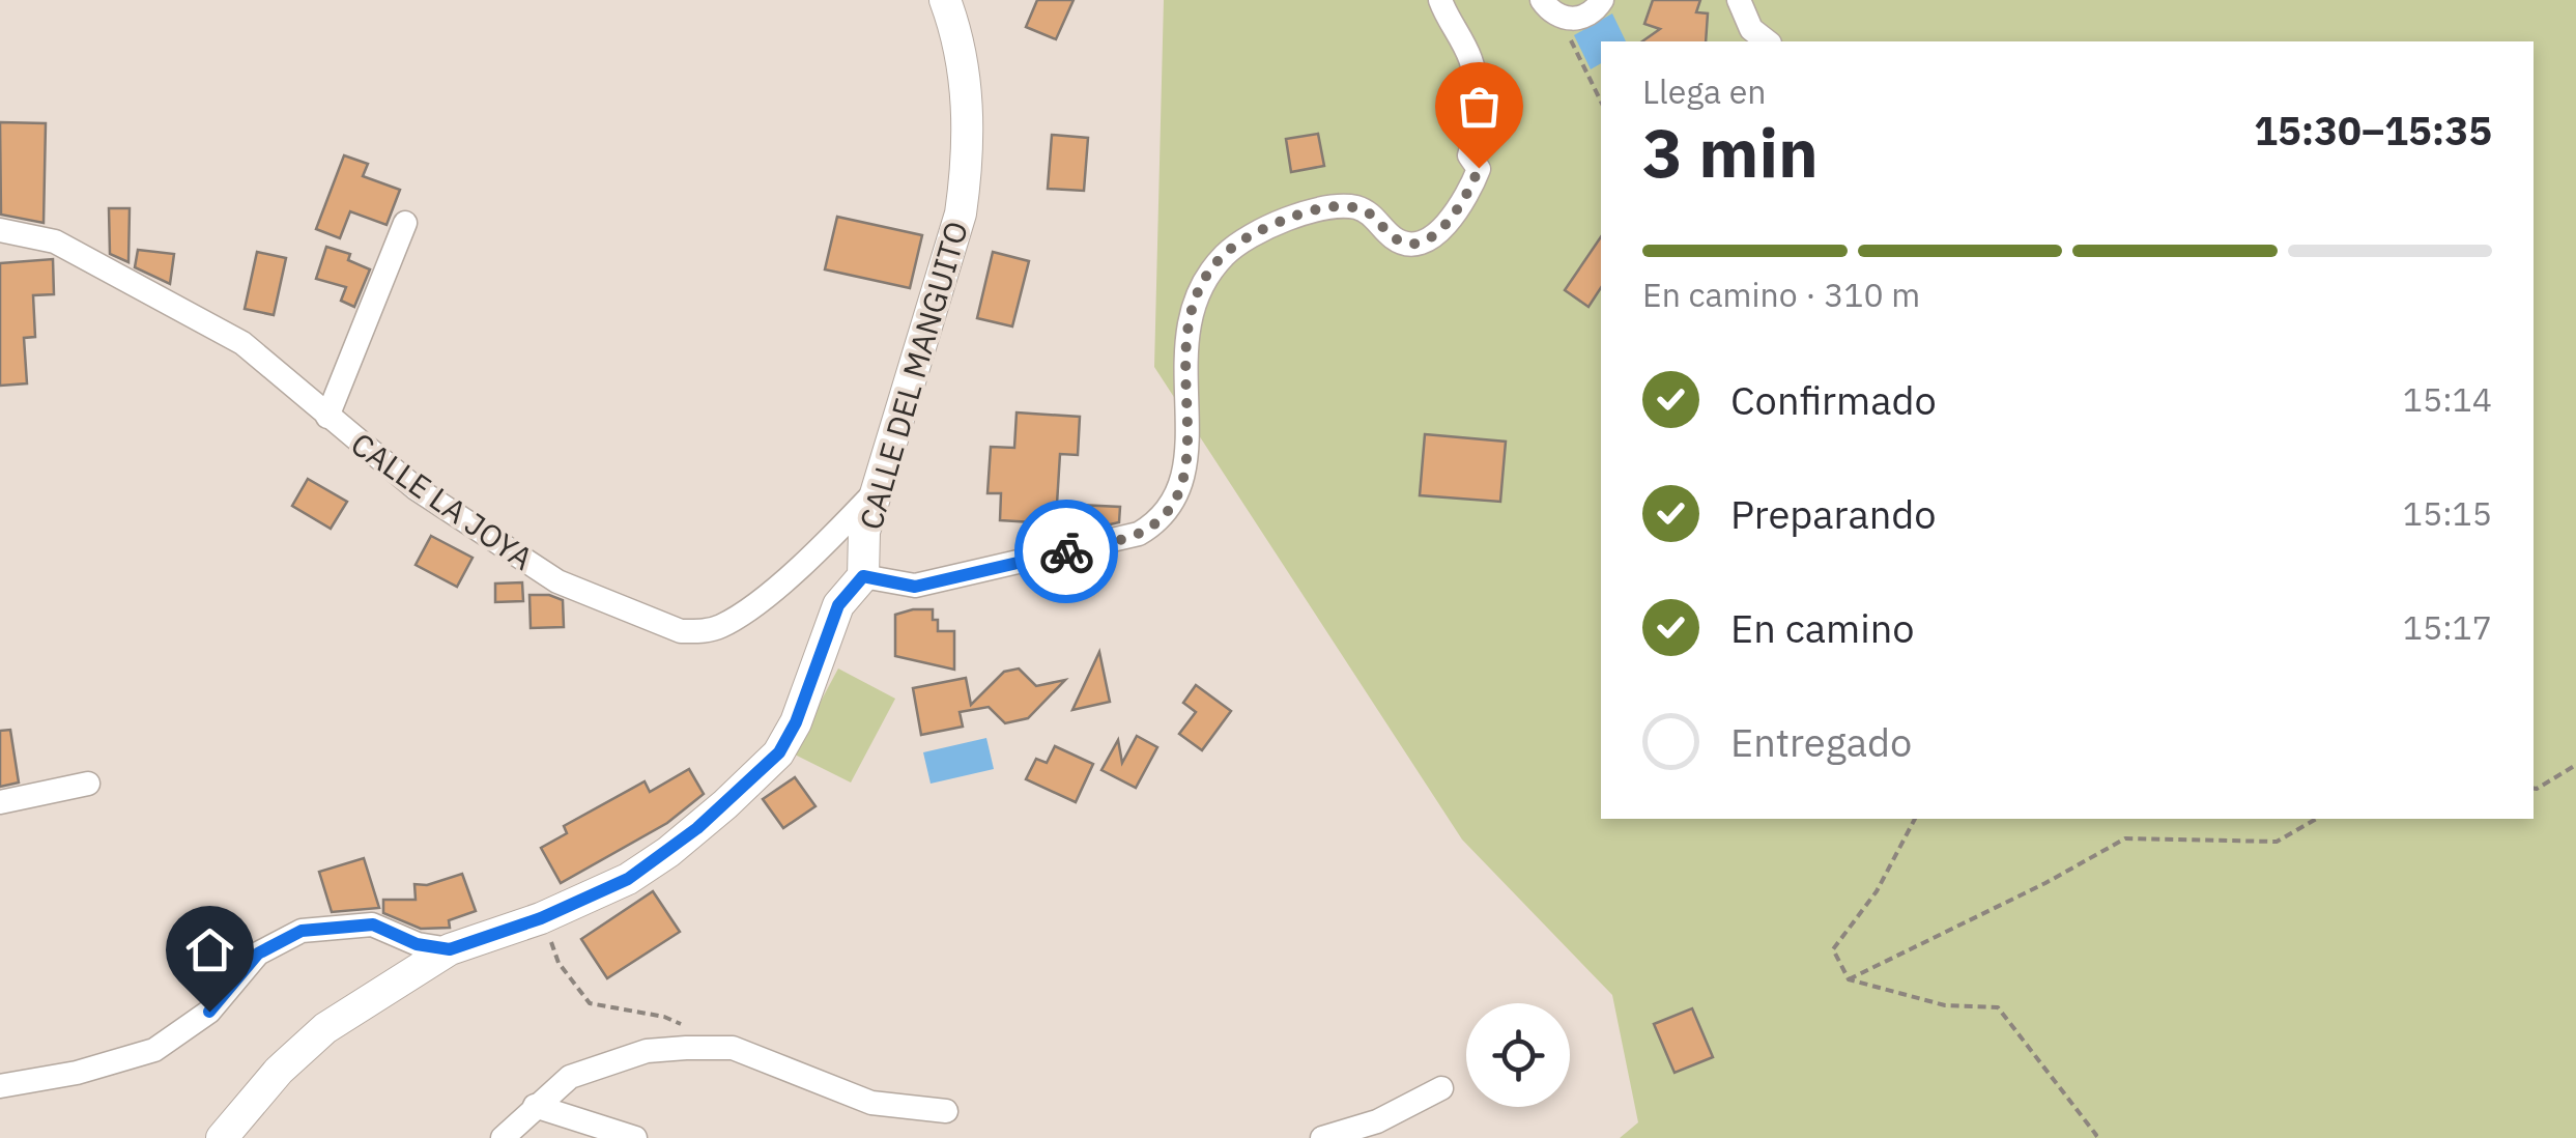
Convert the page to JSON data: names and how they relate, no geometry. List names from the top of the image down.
{
  "streets": {
    "main road": ["CALLE DEL MANGUITO"],
    "street": ["CALLE LA JOYA"]
  },
  "crossings": [
    ["CALLE DEL MANGUITO", "CALLE LA JOYA"]
  ],
  "page": {
    "heading": ["3 min", "Llega en", "15:30–15:35"],
    "bar": "En camino · 310 m",
    "list": [
      ["Confirmado", "15:14"],
      ["Preparando", "15:15"],
      ["En camino", "15:17"],
      "Entregado"
    ]
  }
}
